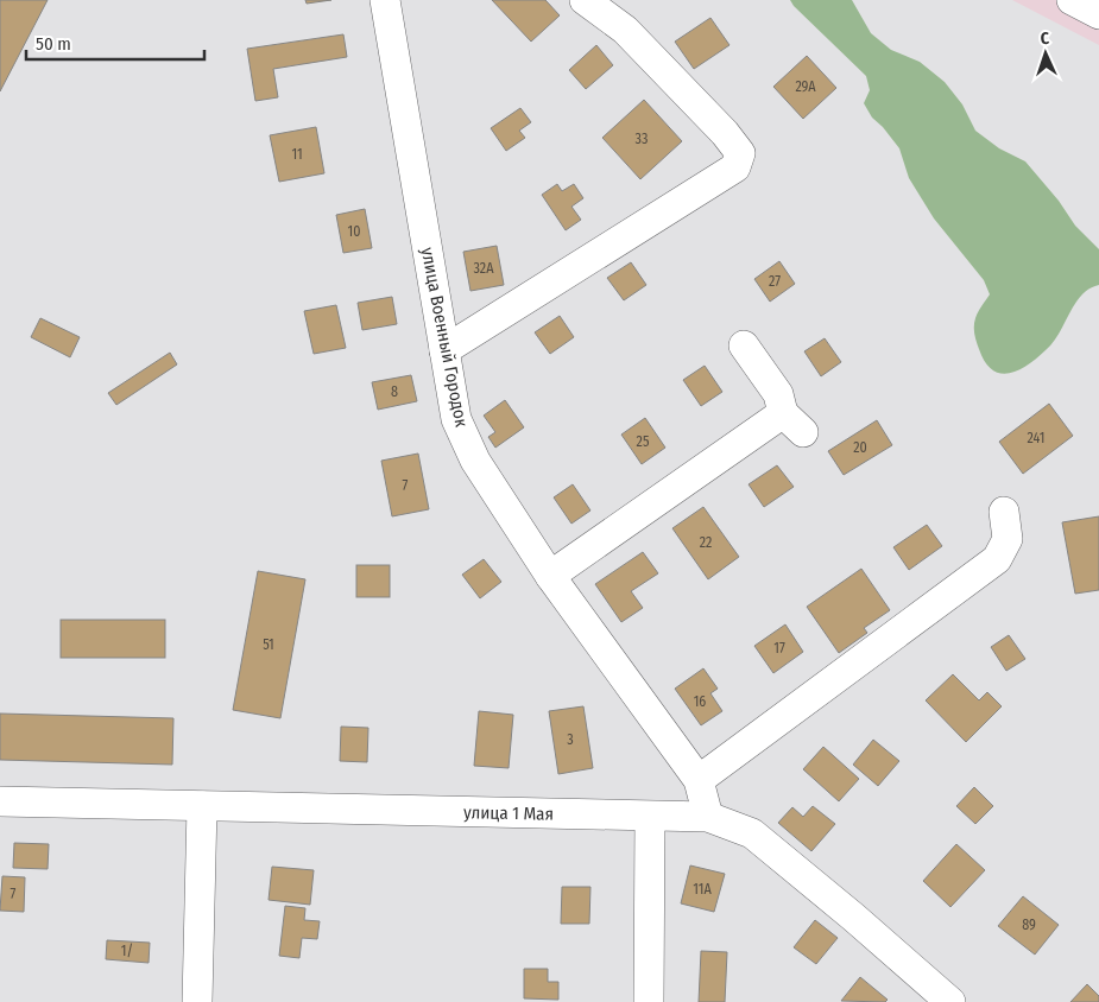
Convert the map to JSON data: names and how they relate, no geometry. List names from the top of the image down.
{
  "streets": {
    "street": ["улица Военный Городок", "улица 1 Мая"]
  },
  "crossings": [
    ["улица Военный Городок", "улица 1 Мая"]
  ],
  "house_numbers": [
    "29А",
    "33",
    "11",
    "10",
    "32А",
    "27",
    "8",
    "241",
    "25",
    "20",
    "7",
    "22",
    "51",
    "17",
    "16",
    "3",
    "11А",
    "7",
    "89",
    "1/"
  ],
  "scale_bar": "50 m",
  "north": "top"
}
